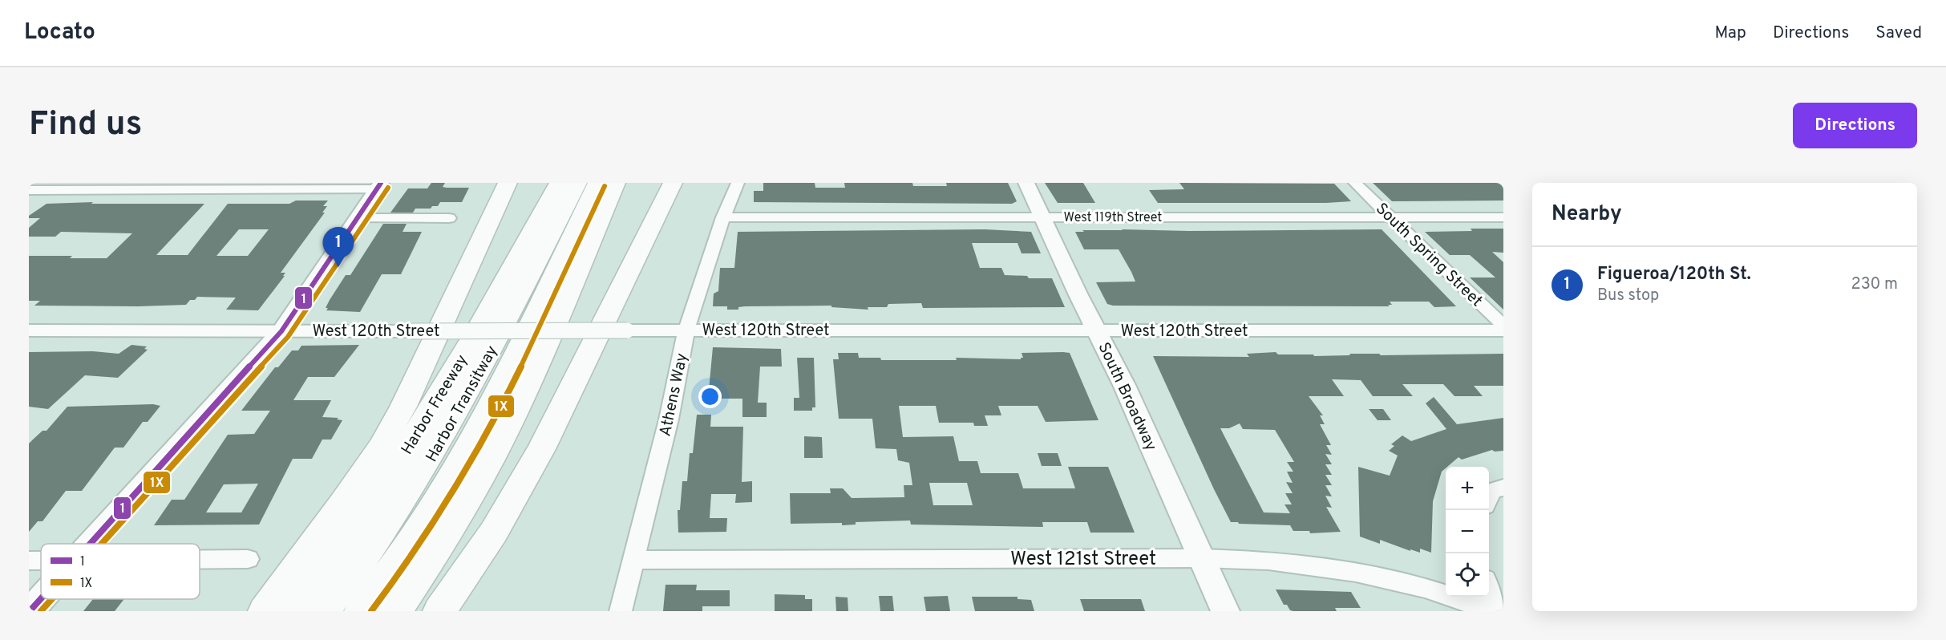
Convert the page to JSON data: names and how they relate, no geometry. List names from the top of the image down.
{
  "streets": {
    "highway": ["Harbor Transitway", "Harbor Freeway"],
    "main road": ["South Broadway"],
    "street": [
      "West 119th Street",
      "South Spring Street",
      "West 120th Street",
      "Athens Way",
      "West 121st Street"
    ]
  },
  "crossings": [
    ["West 119th Street", "South Spring Street"],
    ["West 119th Street", "Athens Way"],
    ["West 119th Street", "South Broadway"],
    ["West 120th Street", "Athens Way"],
    ["West 120th Street", "South Broadway"],
    ["Athens Way", "West 121st Street"],
    ["South Broadway", "West 121st Street"]
  ],
  "lines": ["transit line 1", "transit line 1X"],
  "legend": ["1", "1X"],
  "page": {
    "header": "Locato",
    "nav": ["Map", "Directions", "Saved"],
    "buttons": "Directions",
    "title": "Find us",
    "heading": "Nearby",
    "pins": "1",
    "list": [
      {
        "mark": "1",
        "name": "Figueroa/120th St.",
        "note": "Bus stop",
        "value": "230 m"
      }
    ],
    "map_buttons": ["+", "−"]
  }
}
